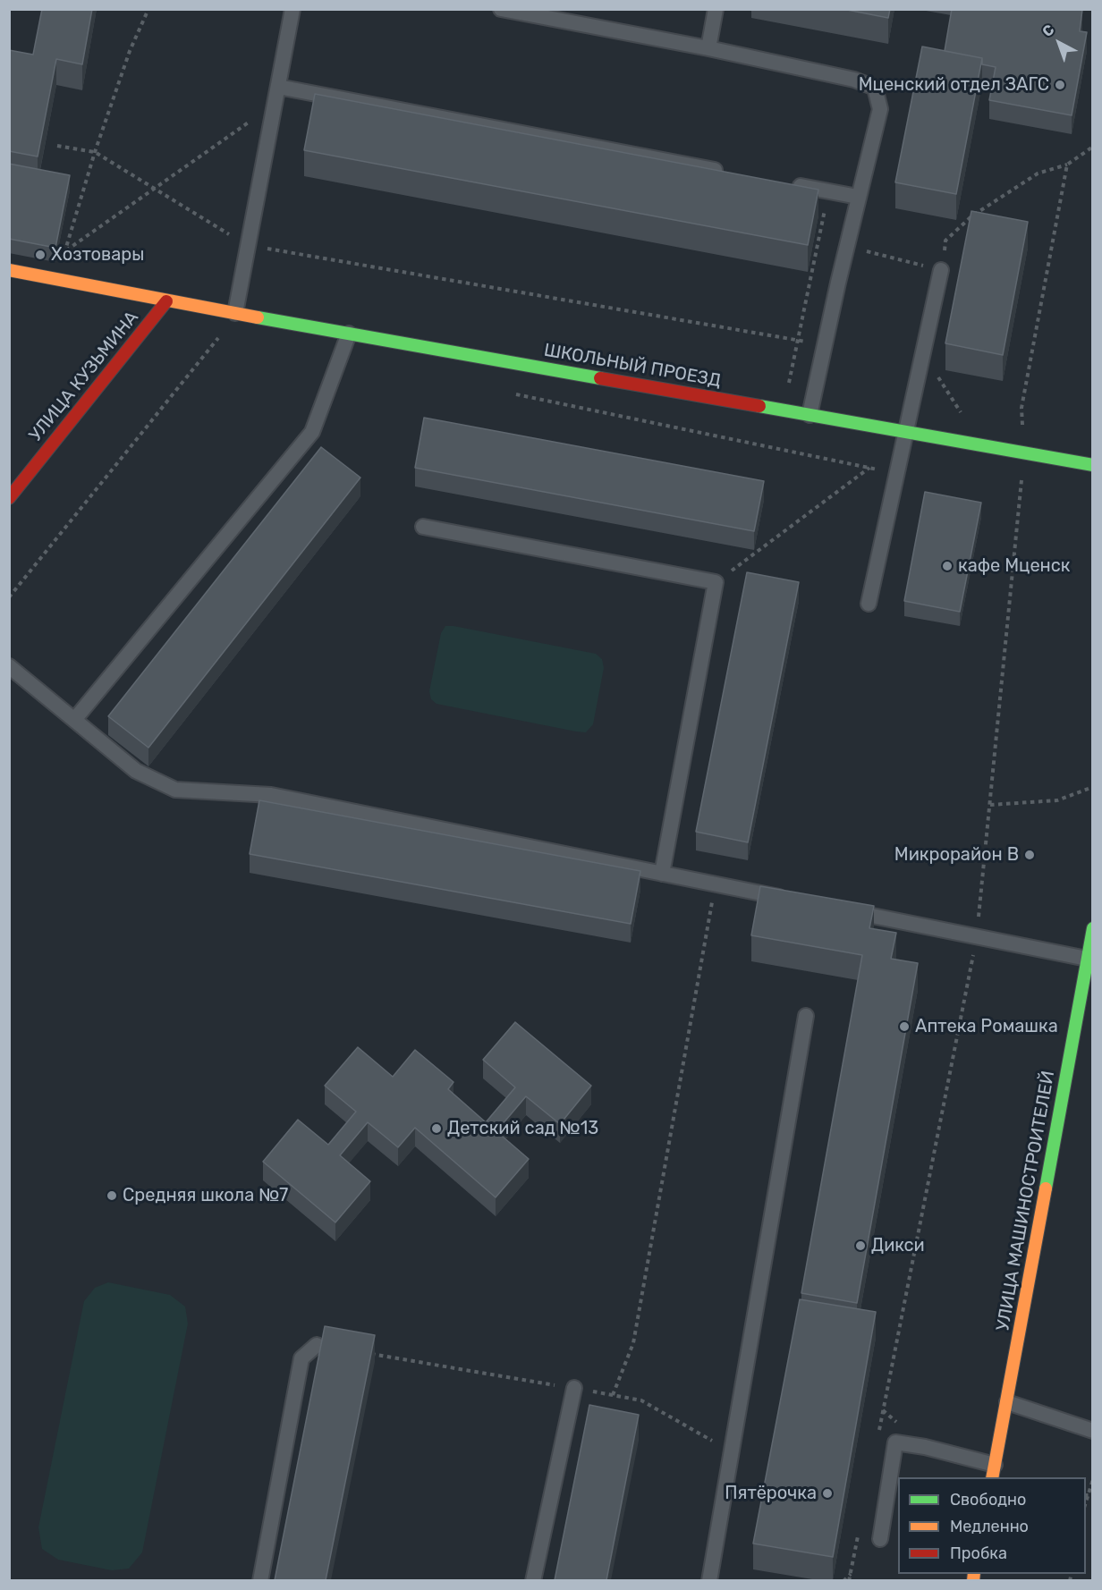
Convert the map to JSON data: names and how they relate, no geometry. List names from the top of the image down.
{
  "streets": {
    "main road": ["ШКОЛЬНЫЙ ПРОЕЗД", "УЛИЦА КУЗЬМИНА", "УЛИЦА МАШИНОСТРОИТЕЛЕЙ"]
  },
  "crossings": [
    ["ШКОЛЬНЫЙ ПРОЕЗД", "УЛИЦА КУЗЬМИНА"]
  ],
  "places": [
    "Мценский отдел ЗАГС",
    "Хозтовары",
    "кафе Мценск",
    "Микрорайон В",
    "Аптека Ромашка",
    "Детский сад №13",
    "Средняя школа №7",
    "Дикси",
    "Пятёрочка"
  ],
  "legend": ["Свободно", "Медленно", "Пробка"],
  "north": "top left"
}
